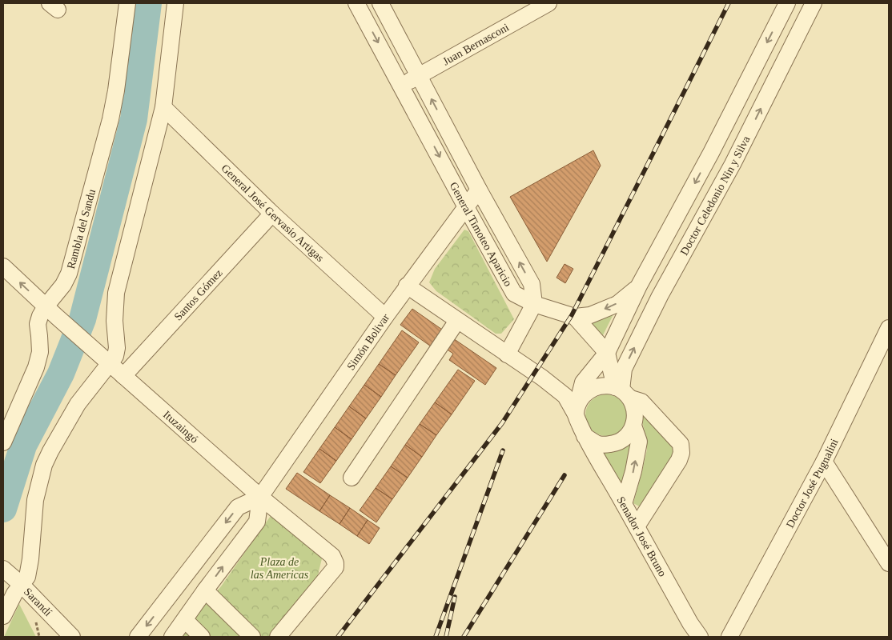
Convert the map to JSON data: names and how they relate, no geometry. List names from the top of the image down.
{
  "streets": {
    "street": [
      "Juan Bernasconi",
      "Doctor Celedonio Nin y Silva",
      "General José Gervasio Artigas",
      "Rambla del Sandu",
      "General Timoteo Aparicio",
      "Santos Gómez",
      "Simón Bolivar",
      "Ituzaingó",
      "Doctor José Pugnalini",
      "Senador José Bruno",
      "Sarandí"
    ]
  },
  "crossings": [
    ["Juan Bernasconi", "General Timoteo Aparicio"],
    ["Doctor Celedonio Nin y Silva", "Senador José Bruno"],
    ["General José Gervasio Artigas", "Santos Gómez"],
    ["General José Gervasio Artigas", "Simón Bolivar"],
    ["Rambla del Sandu", "Ituzaingó"],
    ["General Timoteo Aparicio", "Simón Bolivar"],
    ["Santos Gómez", "Ituzaingó"],
    ["Simón Bolivar", "Ituzaingó"]
  ],
  "parks": ["Plaza de las Americas"]
}
